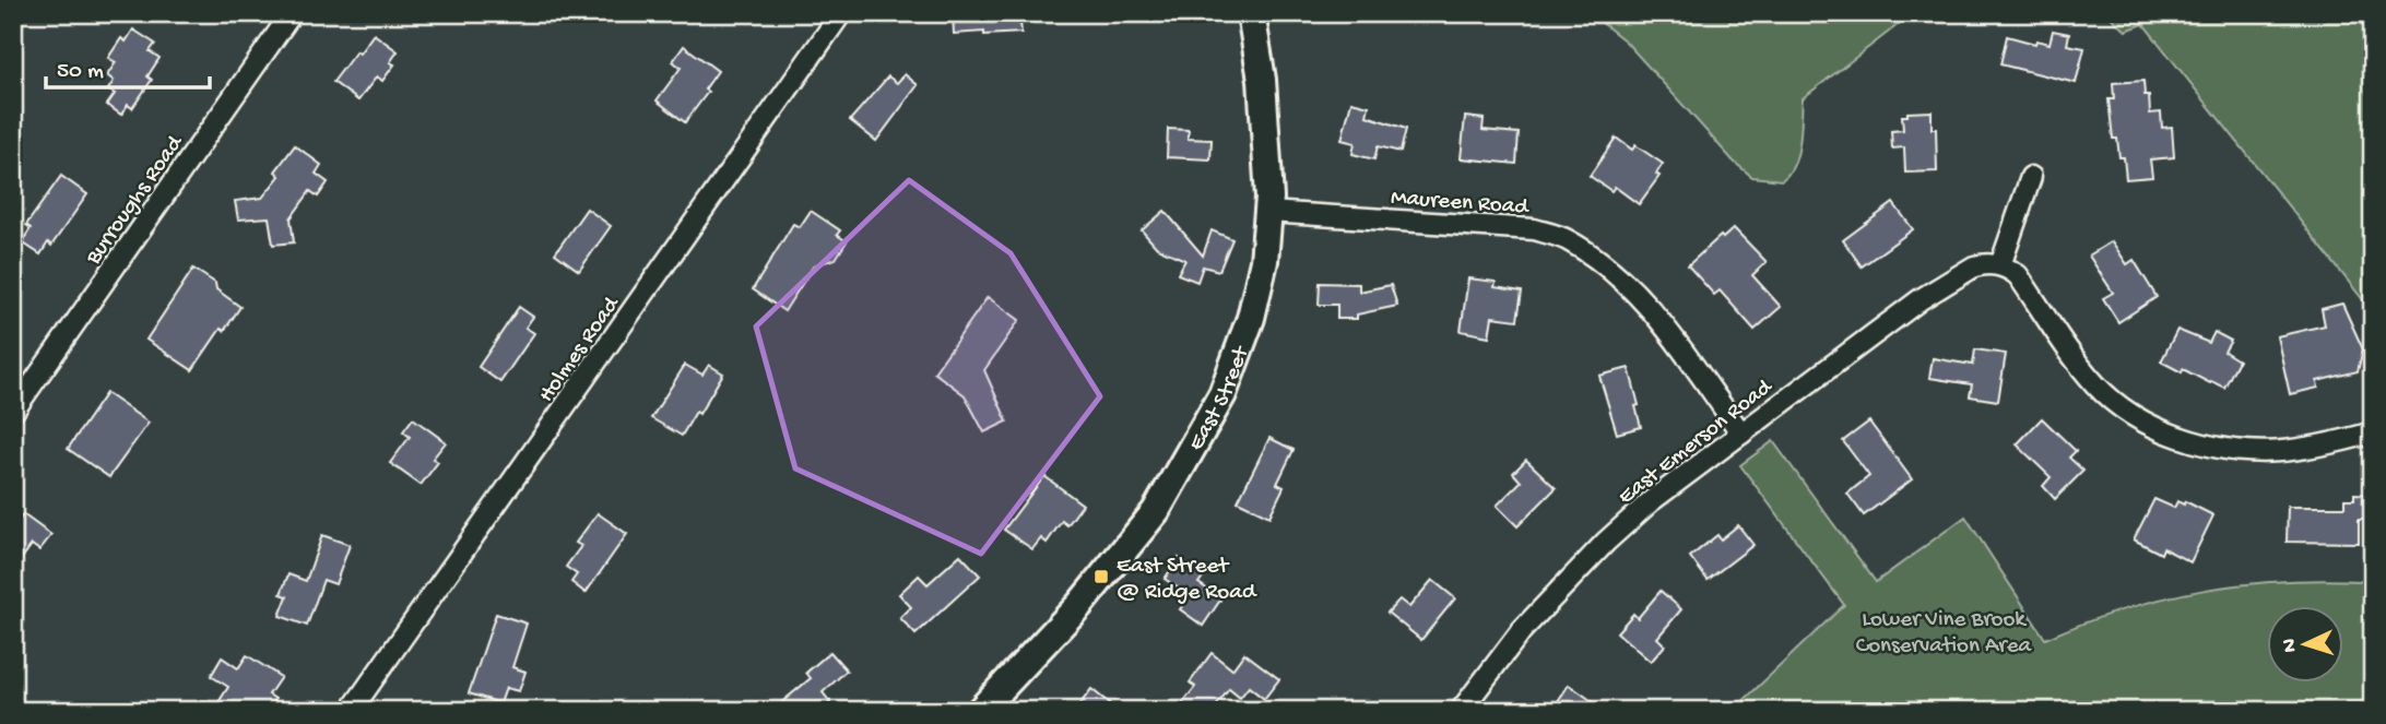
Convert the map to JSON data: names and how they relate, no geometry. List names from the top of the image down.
{
  "streets": {
    "street": [
      "Burroughs Road",
      "Maureen Road",
      "Holmes Road",
      "East Street",
      "East Emerson Road"
    ]
  },
  "crossings": [
    ["Maureen Road", "East Street"],
    ["Maureen Road", "East Emerson Road"]
  ],
  "parks": ["Lower Vine Brook Conservation Area"],
  "places": {
    "transit": ["East Street @ Ridge Road"]
  },
  "scale_bar": "50 m",
  "north": "left"
}
